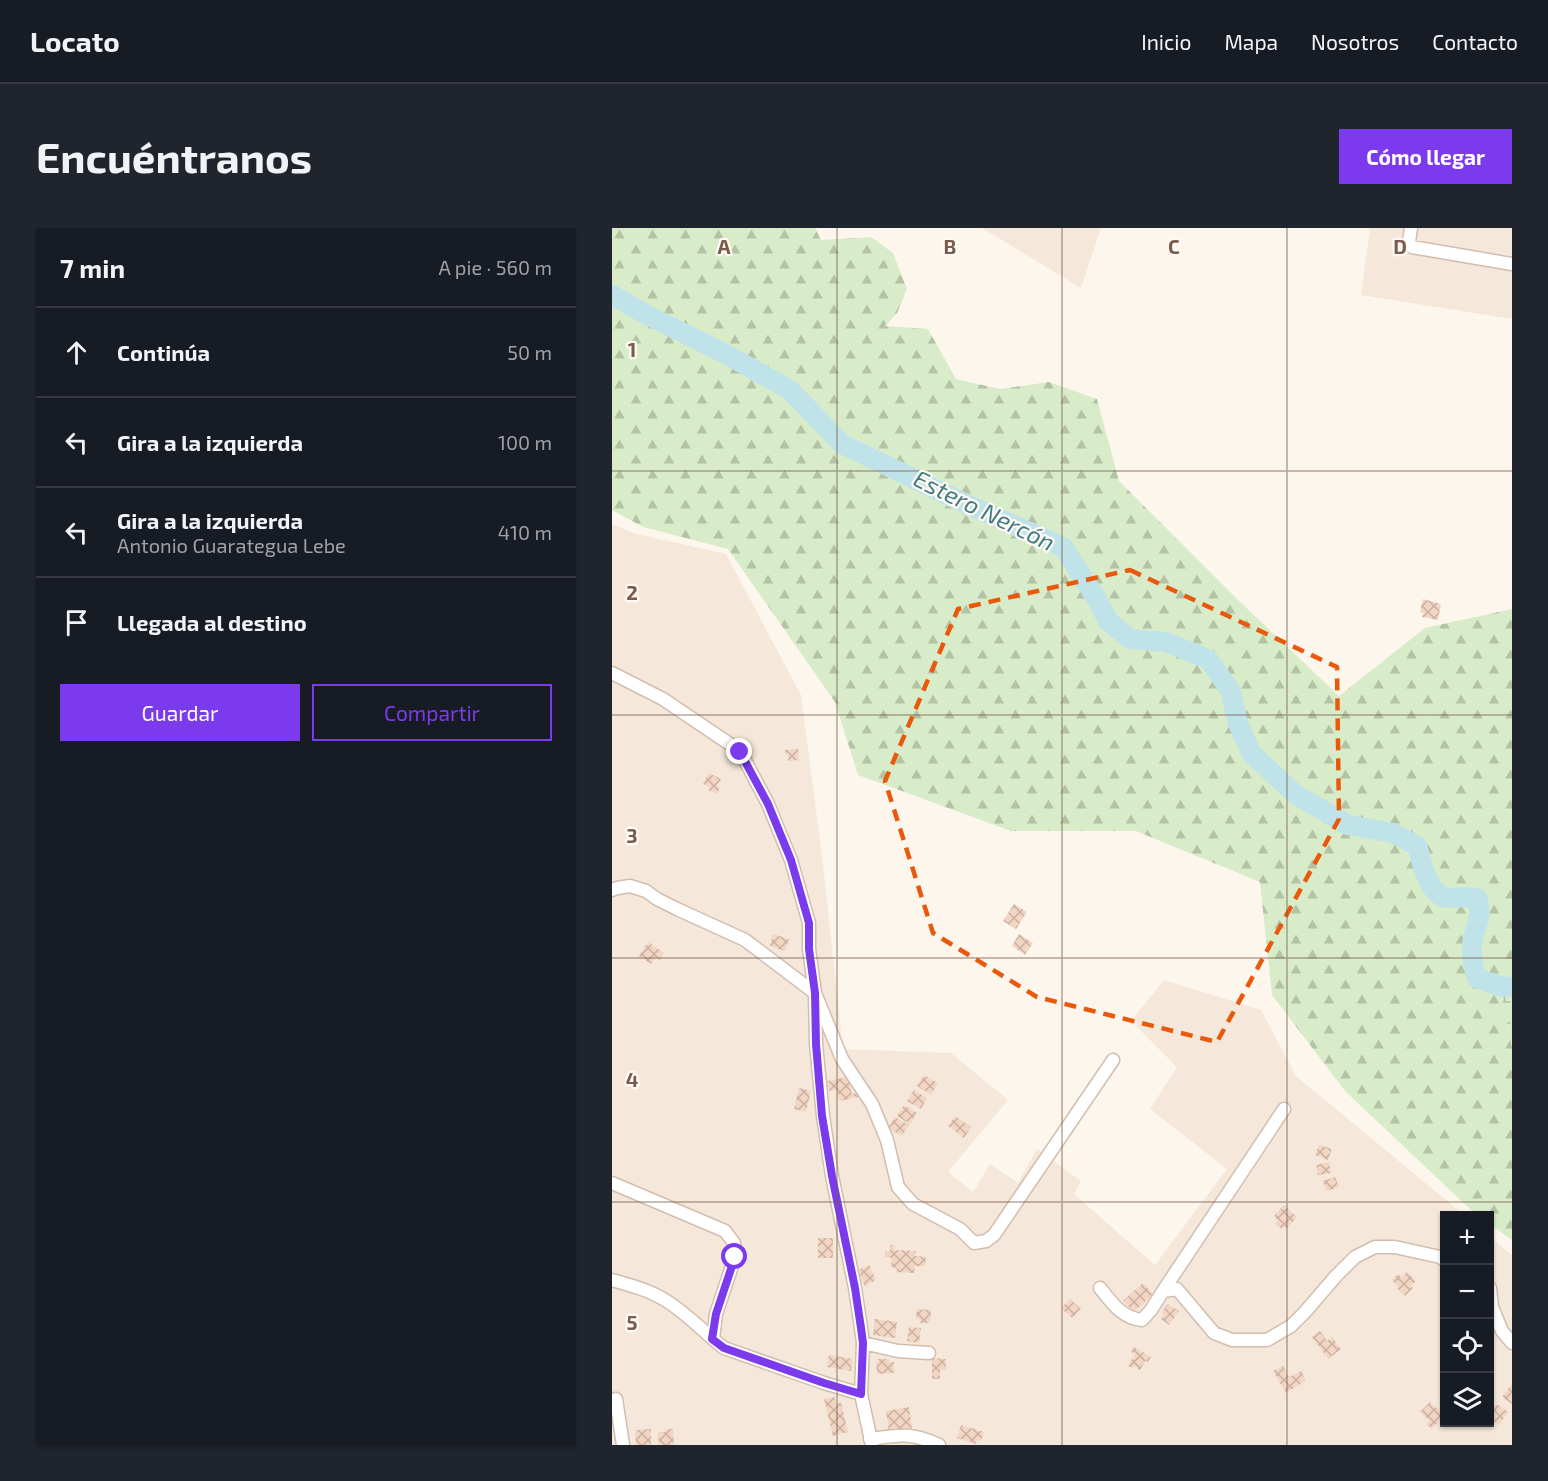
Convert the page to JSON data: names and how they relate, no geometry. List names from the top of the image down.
{
  "water": ["Estero Nercón"],
  "page": {
    "header": "Locato",
    "nav": [
      "Inicio",
      "Mapa",
      "Nosotros",
      "Contacto"
    ],
    "buttons": [
      "Cómo llegar",
      ["Guardar", "Compartir"]
    ],
    "title": "Encuéntranos",
    "heading": ["7 min", "A pie · 560 m"],
    "list": [
      ["Continúa", "50 m"],
      ["Gira a la izquierda", "100 m"],
      ["Gira a la izquierda", "Antonio Guarategua Lebe", "410 m"],
      "Llegada al destino"
    ],
    "map_buttons": ["+", "−"]
  },
  "grid": {
    "columns": [
      "A",
      "B",
      "C",
      "D"
    ],
    "rows": [
      "1",
      "2",
      "3",
      "4",
      "5"
    ]
  }
}
